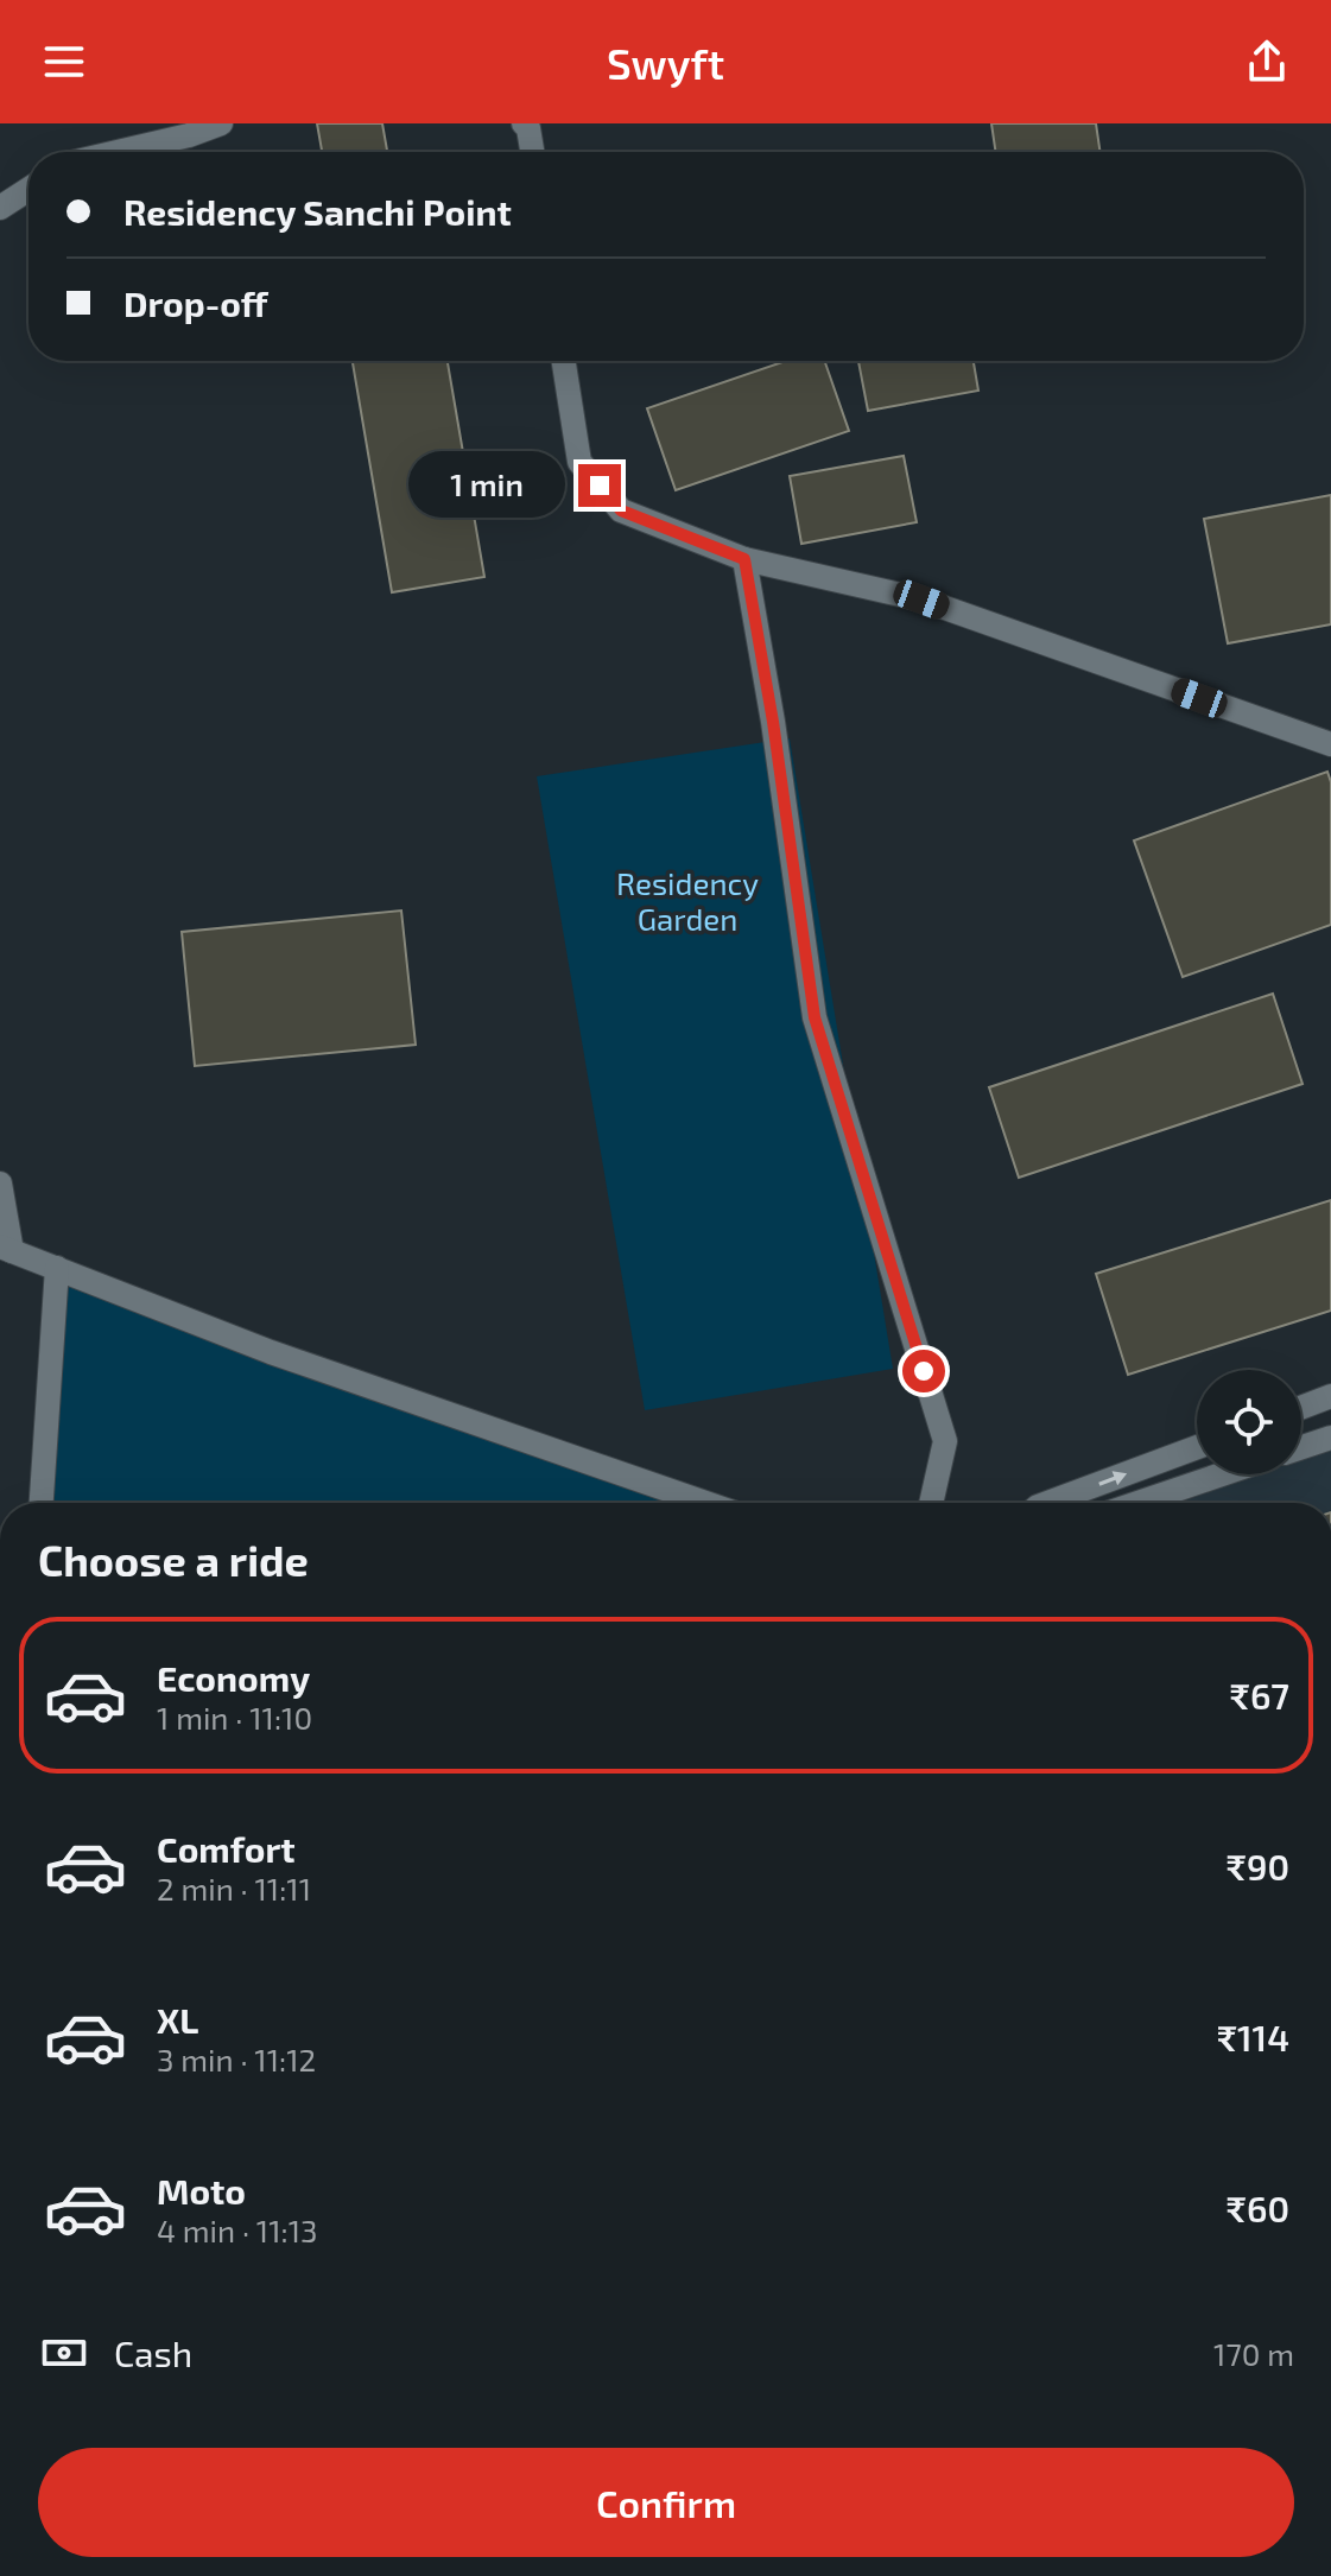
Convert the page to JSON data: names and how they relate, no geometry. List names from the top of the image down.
{
  "parks": ["Residency Garden"],
  "page": {
    "header": "Swyft",
    "banner": ["Residency Sanchi Point", "Drop-off"],
    "bubble": "1 min",
    "heading": "Choose a ride",
    "list": [
      {
        "name": "Economy",
        "note": "1 min · 11:10",
        "value": "₹67"
      },
      {
        "name": "Comfort",
        "note": "2 min · 11:11",
        "value": "₹90"
      },
      {
        "name": "XL",
        "note": "3 min · 11:12",
        "value": "₹114"
      },
      {
        "name": "Moto",
        "note": "4 min · 11:13",
        "value": "₹60"
      }
    ],
    "pay": ["Cash", "170 m"],
    "buttons": "Confirm"
  }
}
